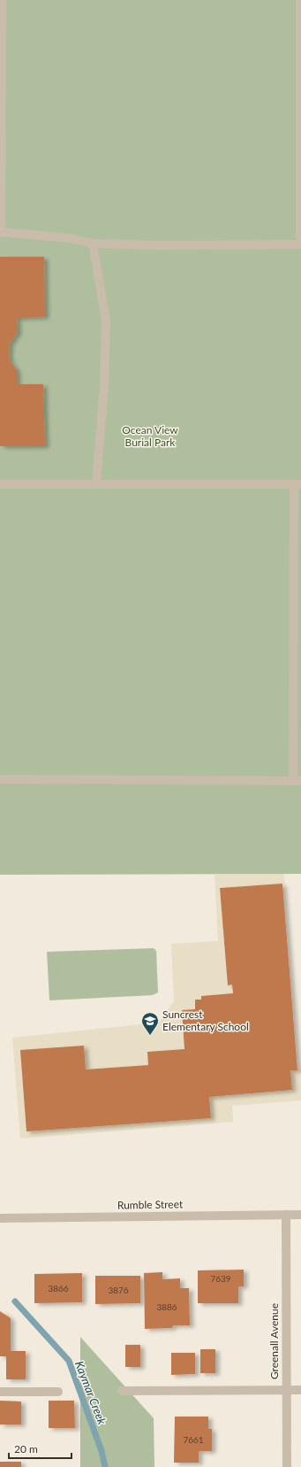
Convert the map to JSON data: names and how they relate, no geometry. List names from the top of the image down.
{
  "streets": {
    "street": ["Rumble Street", "Greenall Avenue"]
  },
  "crossings": [
    ["Rumble Street", "Greenall Avenue"]
  ],
  "water": ["Kaymar Creek"],
  "parks": ["Ocean View Burial Park"],
  "places": {
    "school or university": ["Suncrest Elementary School"]
  },
  "house_numbers": [
    "7639",
    "3866",
    "3876",
    "3886",
    "7661"
  ],
  "scale_bar": "20 m"
}
